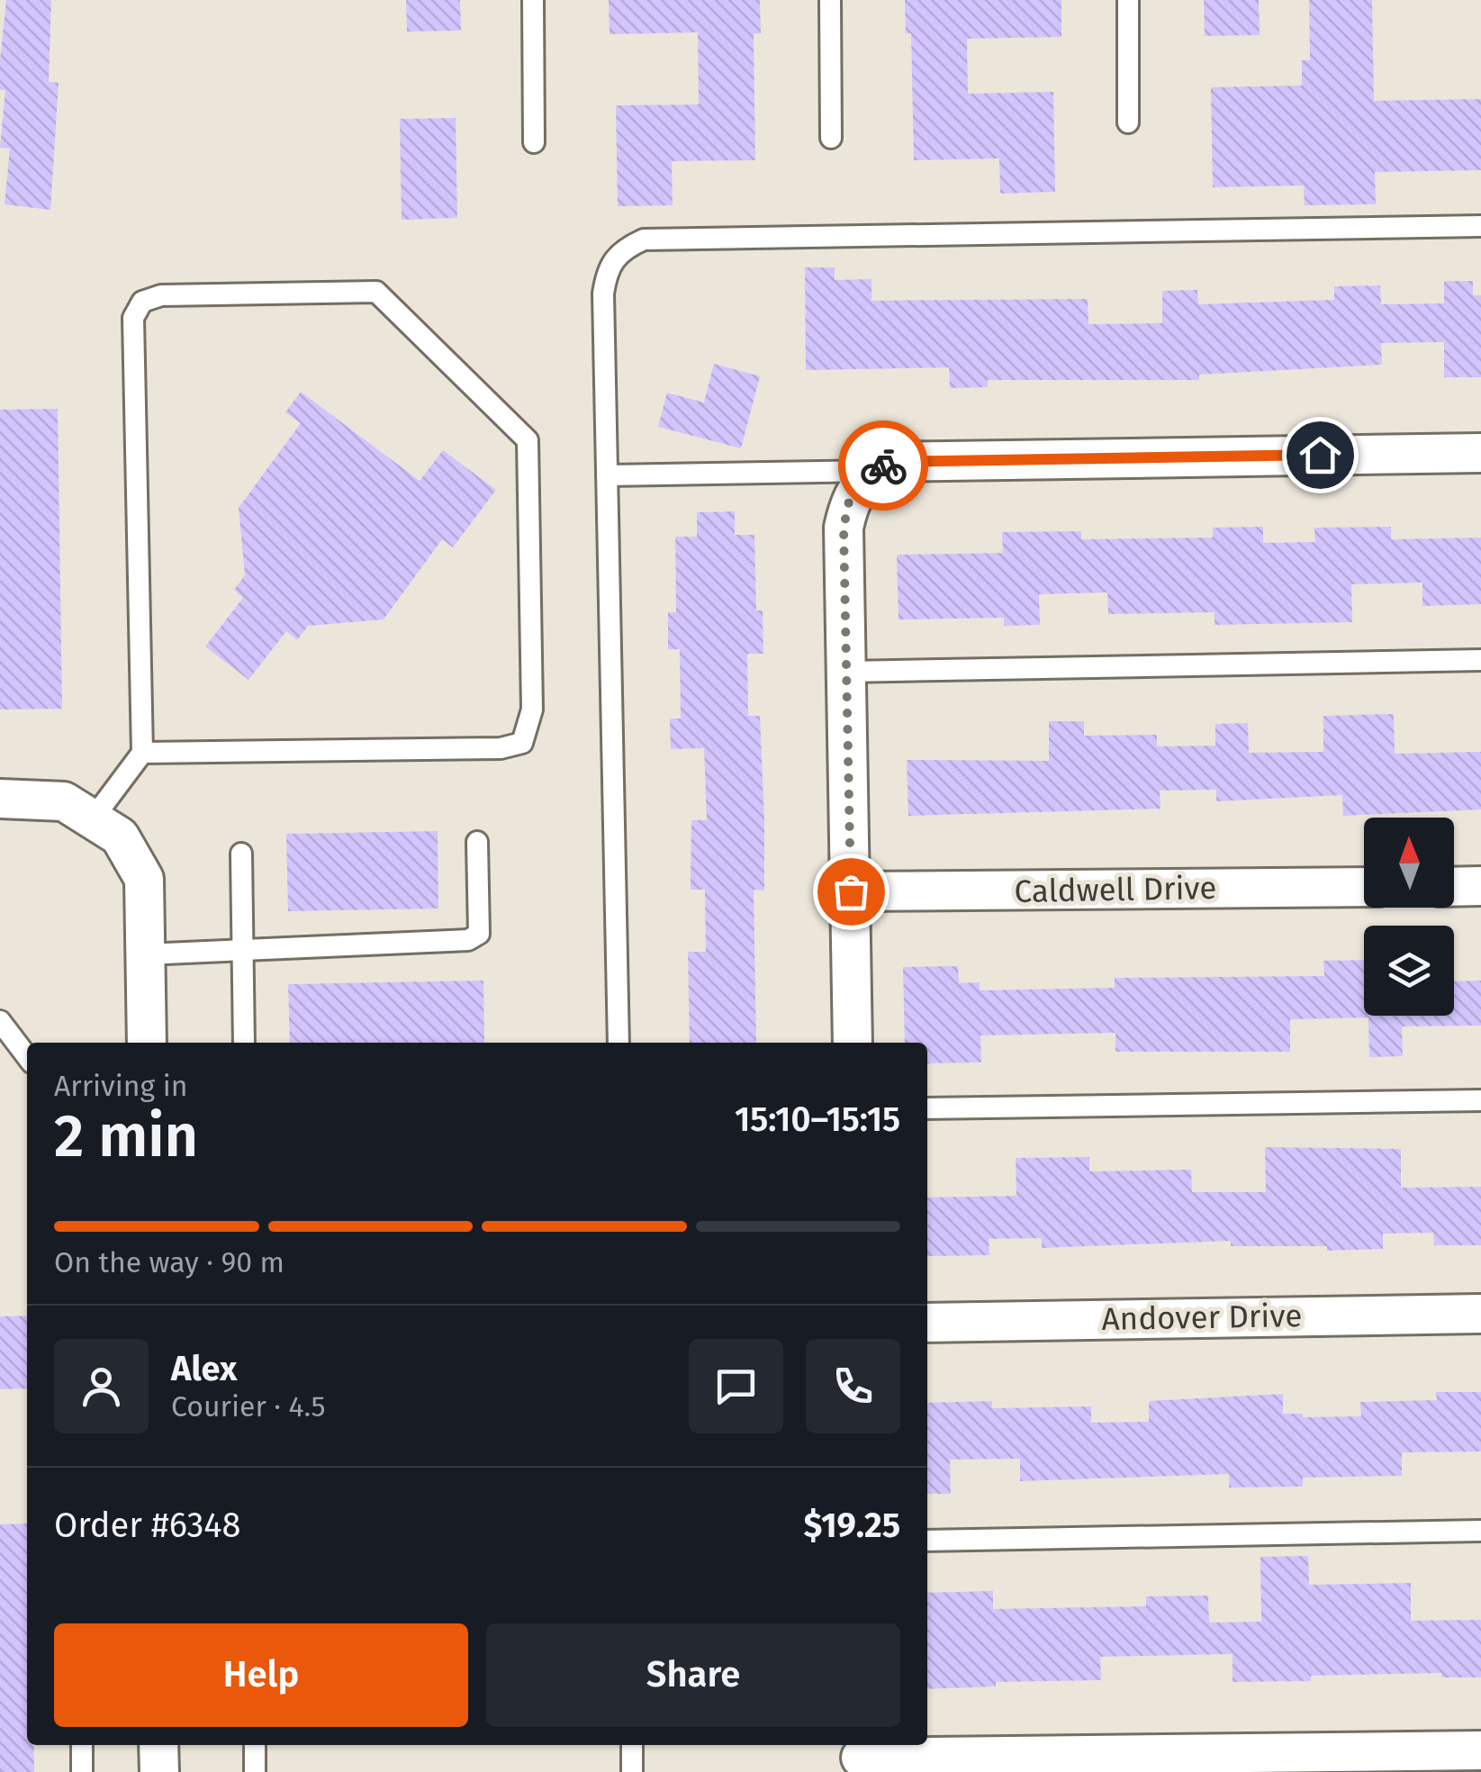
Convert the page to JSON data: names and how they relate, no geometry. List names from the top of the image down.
{
  "streets": {
    "street": ["Caldwell Drive", "Andover Drive"]
  },
  "north": "top",
  "page": {
    "heading": ["2 min", "Arriving in", "15:10–15:15"],
    "panel": [
      "Alex",
      "Courier · 4.5",
      "Order #6348",
      "$19.25"
    ],
    "bar": "On the way · 90 m",
    "buttons": ["Help", "Share"]
  }
}
